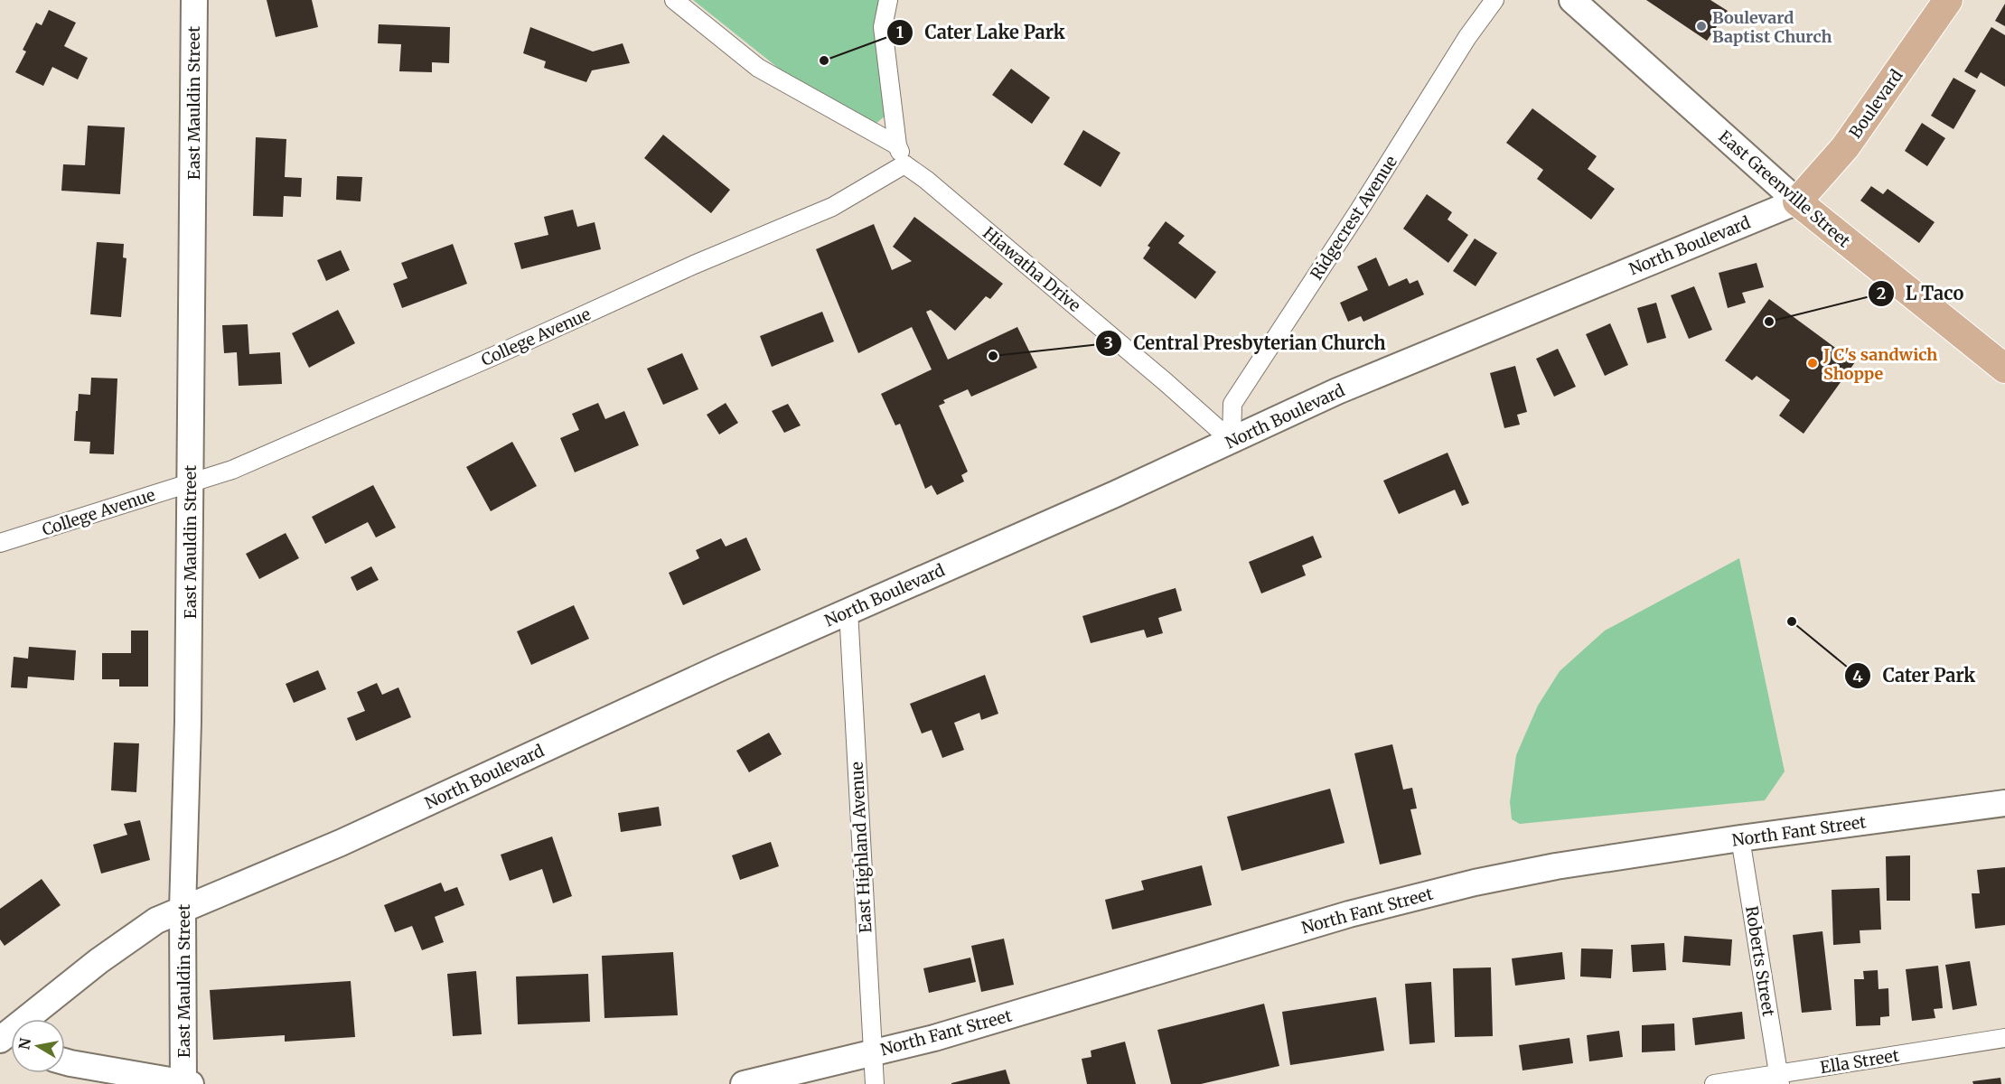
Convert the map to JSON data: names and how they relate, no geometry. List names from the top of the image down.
{
  "streets": {
    "main road": ["Boulevard", "East Greenville Street"],
    "street": [
      "East Mauldin Street",
      "Ridgecrest Avenue",
      "North Boulevard",
      "Hiawatha Drive",
      "College Avenue",
      "North Fant Street",
      "East Highland Avenue",
      "Roberts Street",
      "Ella Street"
    ]
  },
  "crossings": [
    ["East Mauldin Street", "North Boulevard"],
    ["East Mauldin Street", "College Avenue"],
    ["Boulevard", "East Greenville Street"],
    ["Boulevard", "North Boulevard"],
    ["East Greenville Street", "North Boulevard"],
    ["Ridgecrest Avenue", "North Boulevard"],
    ["Ridgecrest Avenue", "Hiawatha Drive"],
    ["North Boulevard", "Hiawatha Drive"],
    ["North Boulevard", "East Highland Avenue"],
    ["Hiawatha Drive", "College Avenue"],
    ["North Fant Street", "East Highland Avenue"],
    ["North Fant Street", "Roberts Street"],
    ["Roberts Street", "Ella Street"]
  ],
  "places": [
    "Boulevard Baptist Church",
    "Cater Lake Park",
    "L Taco",
    "Central Presbyterian Church",
    "J C's sandwich Shoppe",
    "Cater Park"
  ],
  "north": "left"
}
